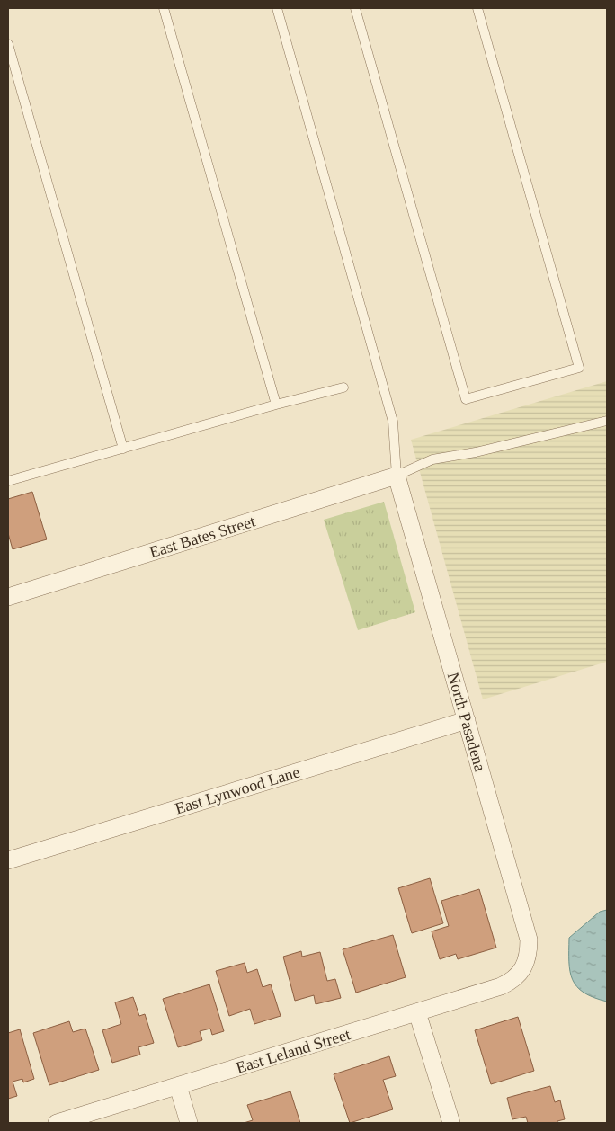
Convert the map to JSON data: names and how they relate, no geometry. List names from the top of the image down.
{
  "streets": {
    "street": [
      "East Bates Street",
      "North Pasadena",
      "East Lynwood Lane",
      "East Leland Street"
    ]
  },
  "crossings": [
    ["East Bates Street", "North Pasadena"],
    ["North Pasadena", "East Lynwood Lane"],
    ["North Pasadena", "East Leland Street"]
  ]
}
